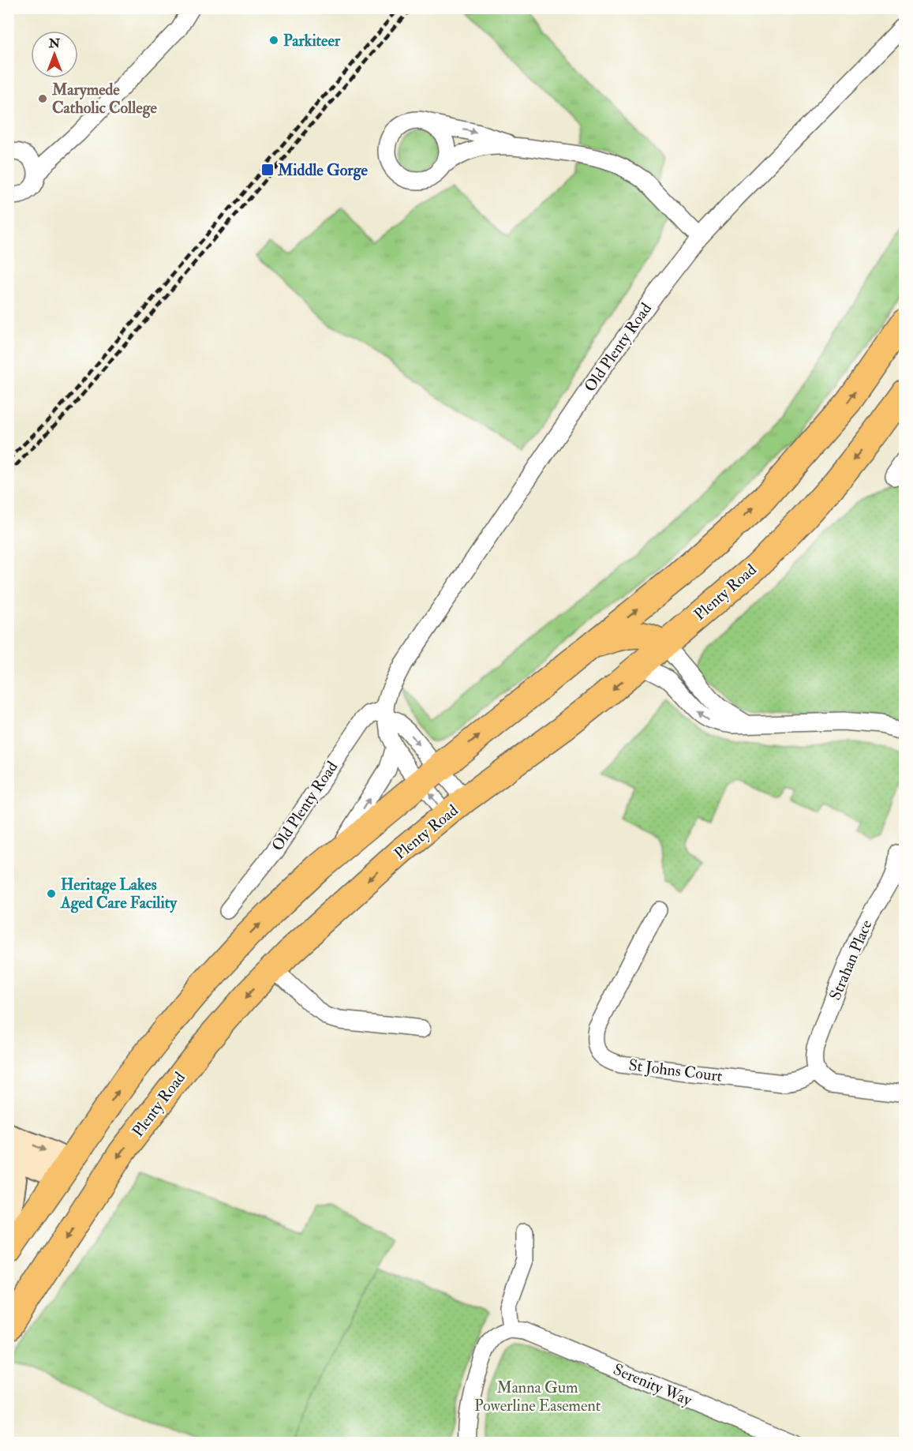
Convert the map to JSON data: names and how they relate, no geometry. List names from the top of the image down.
{
  "streets": {
    "highway": ["Plenty Road"],
    "street": [
      "Old Plenty Road",
      "Strahan Place",
      "St Johns Court",
      "Serenity Way"
    ]
  },
  "crossings": [
    ["Strahan Place", "St Johns Court"]
  ],
  "parks": ["Manna Gum Powerline Easement"],
  "places": {
    "other": ["Parkiteer", "Marymede Catholic College", "Heritage Lakes Aged Care Facility"],
    "transit": ["Middle Gorge"]
  },
  "north": "top"
}
